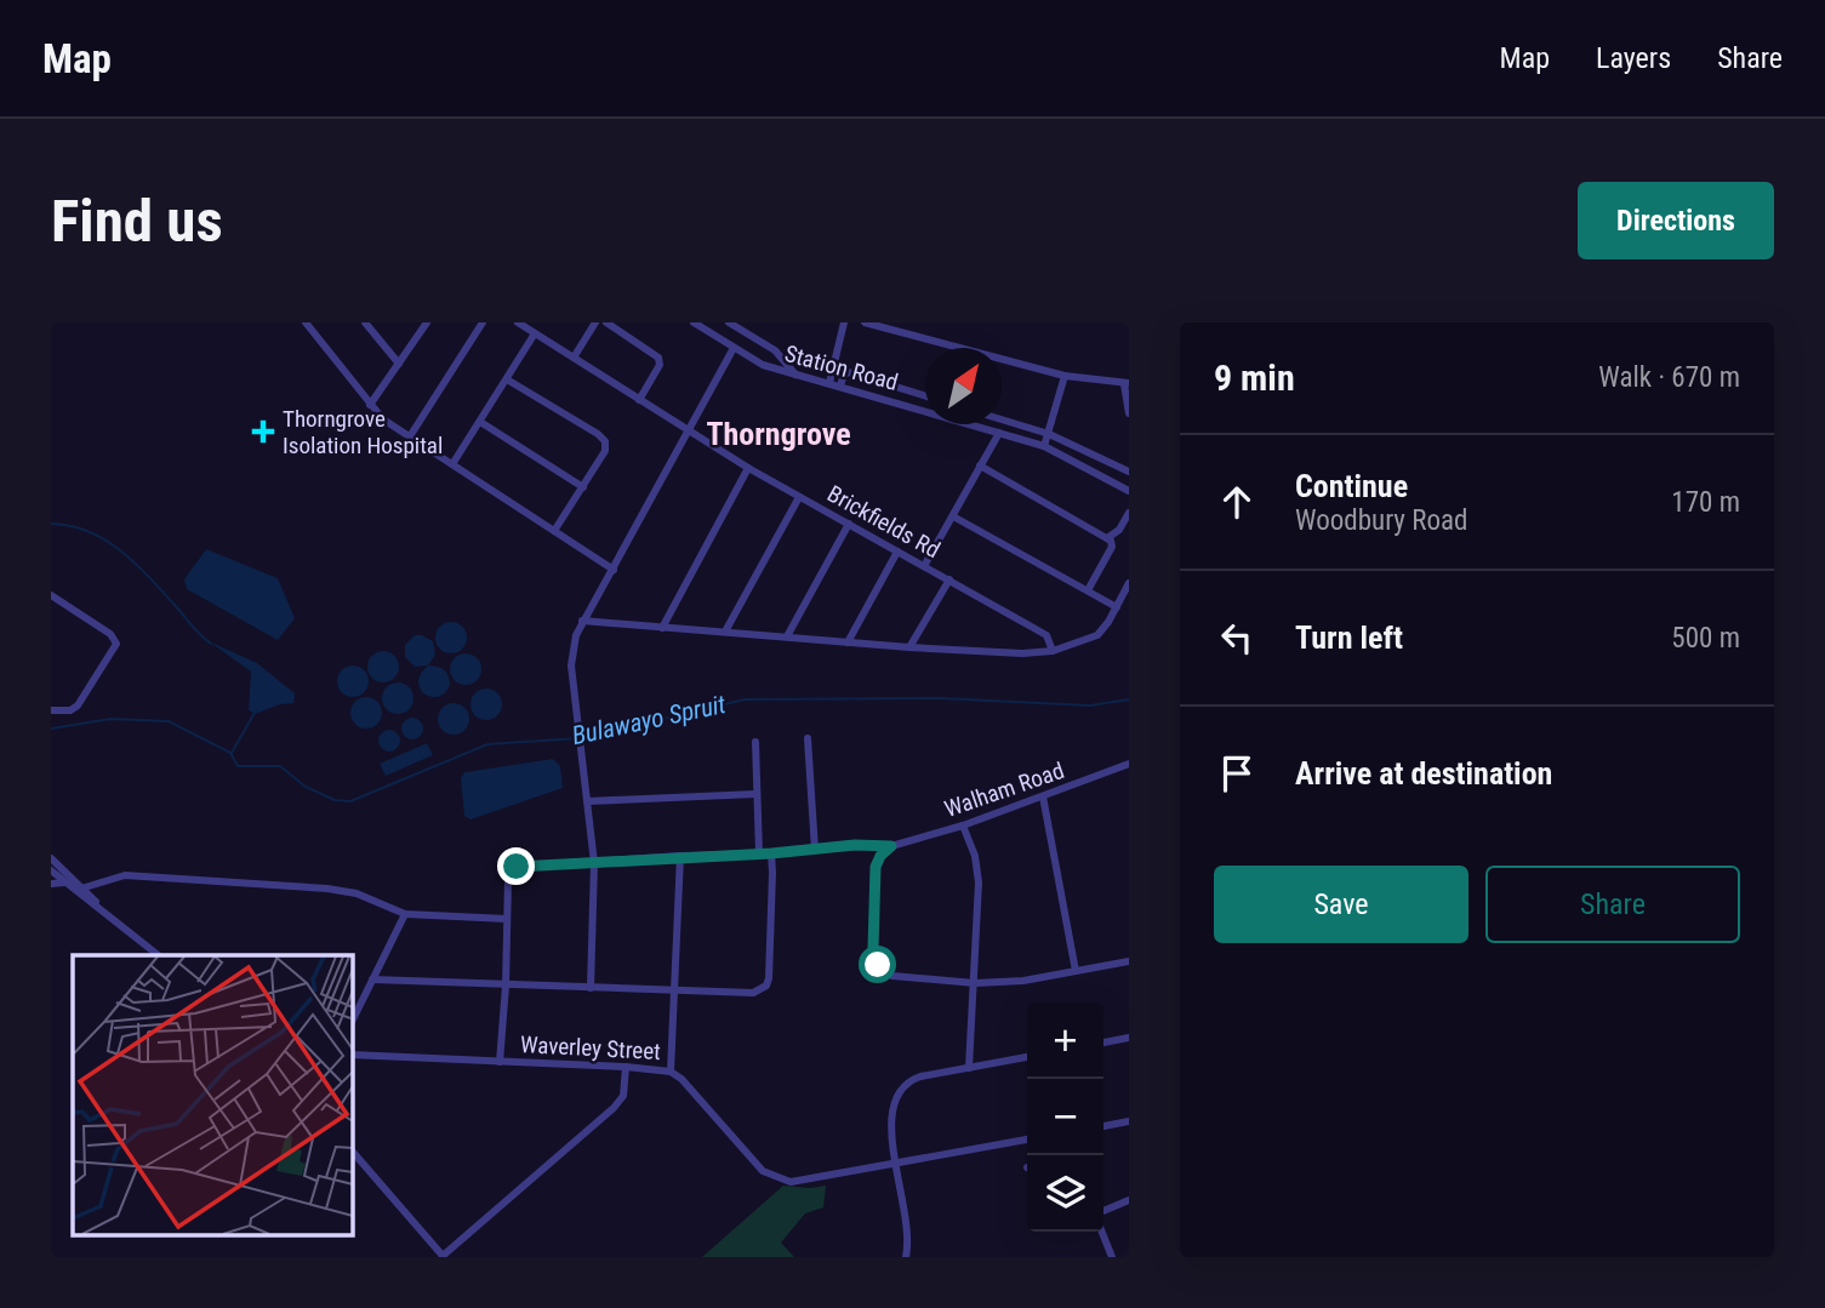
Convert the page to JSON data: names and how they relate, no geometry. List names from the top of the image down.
{
  "streets": {
    "street": [
      "Station Road",
      "Brickfields Rd",
      "Walham Road",
      "Waverley Street"
    ]
  },
  "districts": ["Thorngrove"],
  "water": ["Bulawayo Spruit"],
  "places": {
    "health": ["Thorngrove Isolation Hospital"]
  },
  "north": "top right",
  "page": {
    "header": "Map",
    "nav": ["Map", "Layers", "Share"],
    "buttons": [
      "Directions",
      ["Save", "Share"]
    ],
    "title": "Find us",
    "heading": ["9 min", "Walk · 670 m"],
    "list": [
      ["Continue", "Woodbury Road", "170 m"],
      ["Turn left", "500 m"],
      "Arrive at destination"
    ],
    "map_buttons": ["+", "−"]
  }
}
